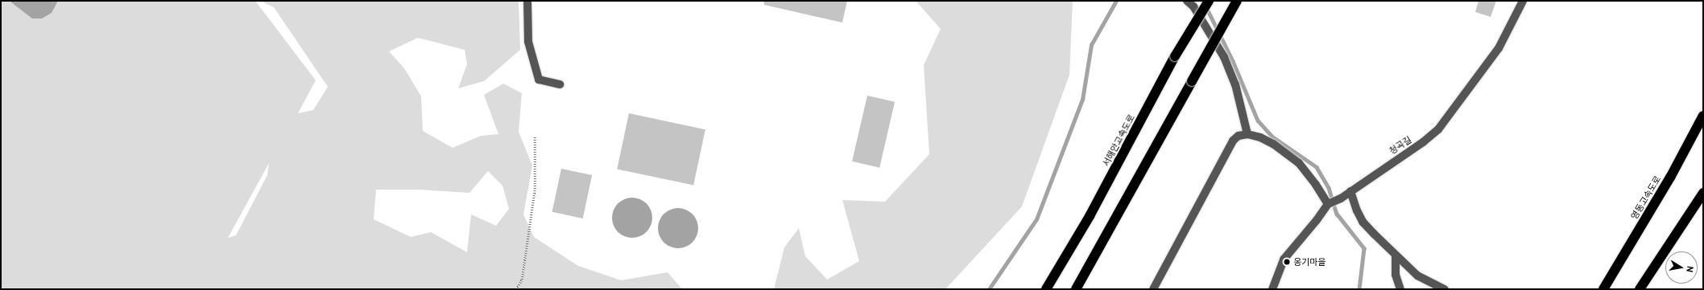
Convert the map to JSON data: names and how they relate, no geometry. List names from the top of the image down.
{
  "streets": {
    "highway": ["서해안고속도로", "영동고속도로"],
    "street": ["청곡길"]
  },
  "places": ["옹기마을"],
  "north": "right"
}
